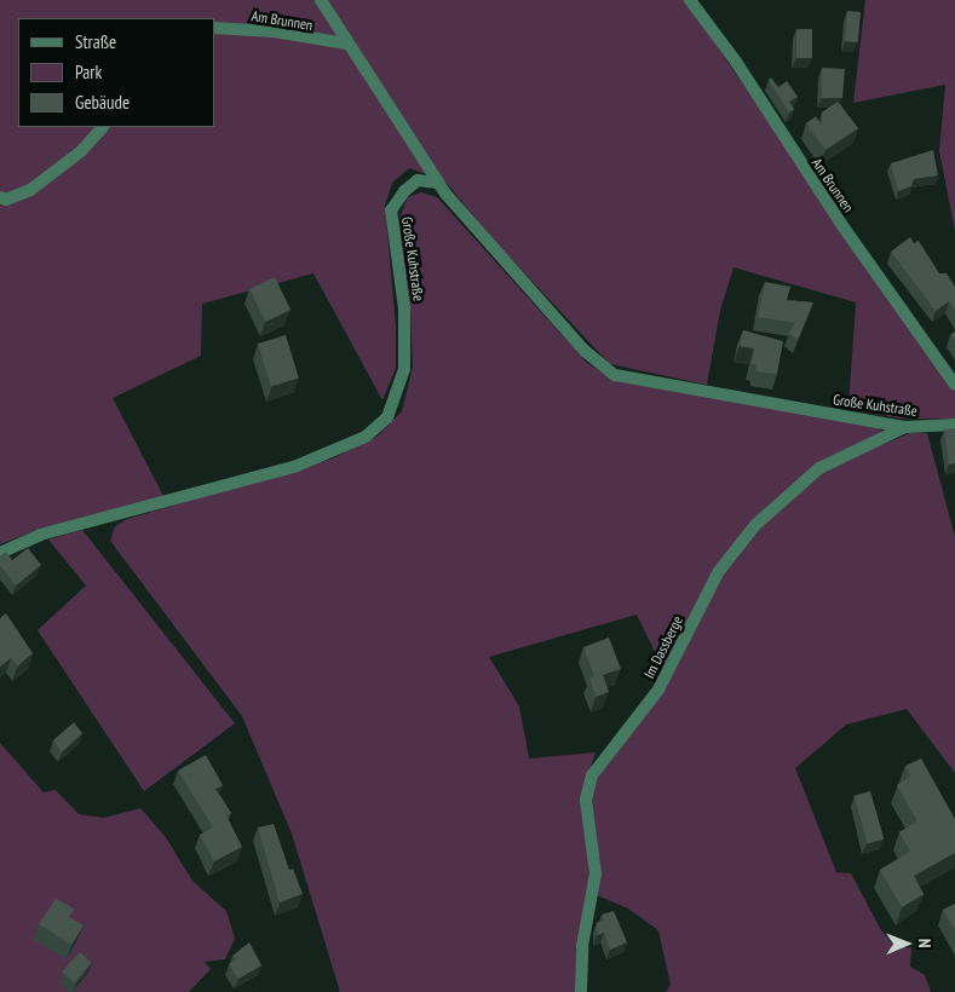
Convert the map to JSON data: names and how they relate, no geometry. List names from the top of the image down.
{
  "streets": {
    "street": ["Am Brunnen", "Große Kuhstraße", "Im Dassberge"]
  },
  "crossings": [
    ["Am Brunnen", "Große Kuhstraße"],
    ["Große Kuhstraße", "Im Dassberge"]
  ],
  "legend": ["Straße", "Park", "Gebäude"],
  "north": "right"
}
